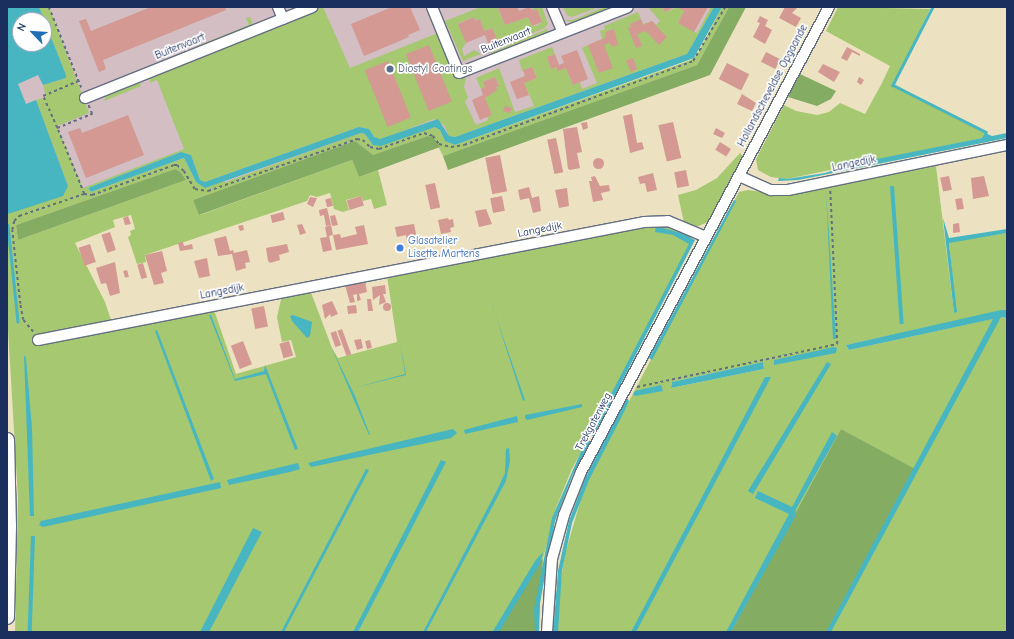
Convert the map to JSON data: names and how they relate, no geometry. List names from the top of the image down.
{
  "streets": {
    "street": [
      "Buitenvaart",
      "Hollandscheveldse Opgaande",
      "Langedijk",
      "Trekgatenweg"
    ]
  },
  "crossings": [
    ["Hollandscheveldse Opgaande", "Langedijk"],
    ["Langedijk", "Trekgatenweg"]
  ],
  "places": ["Diostyl Coatings", "Glasatelier Lisette Martens"],
  "north": "top left"
}
